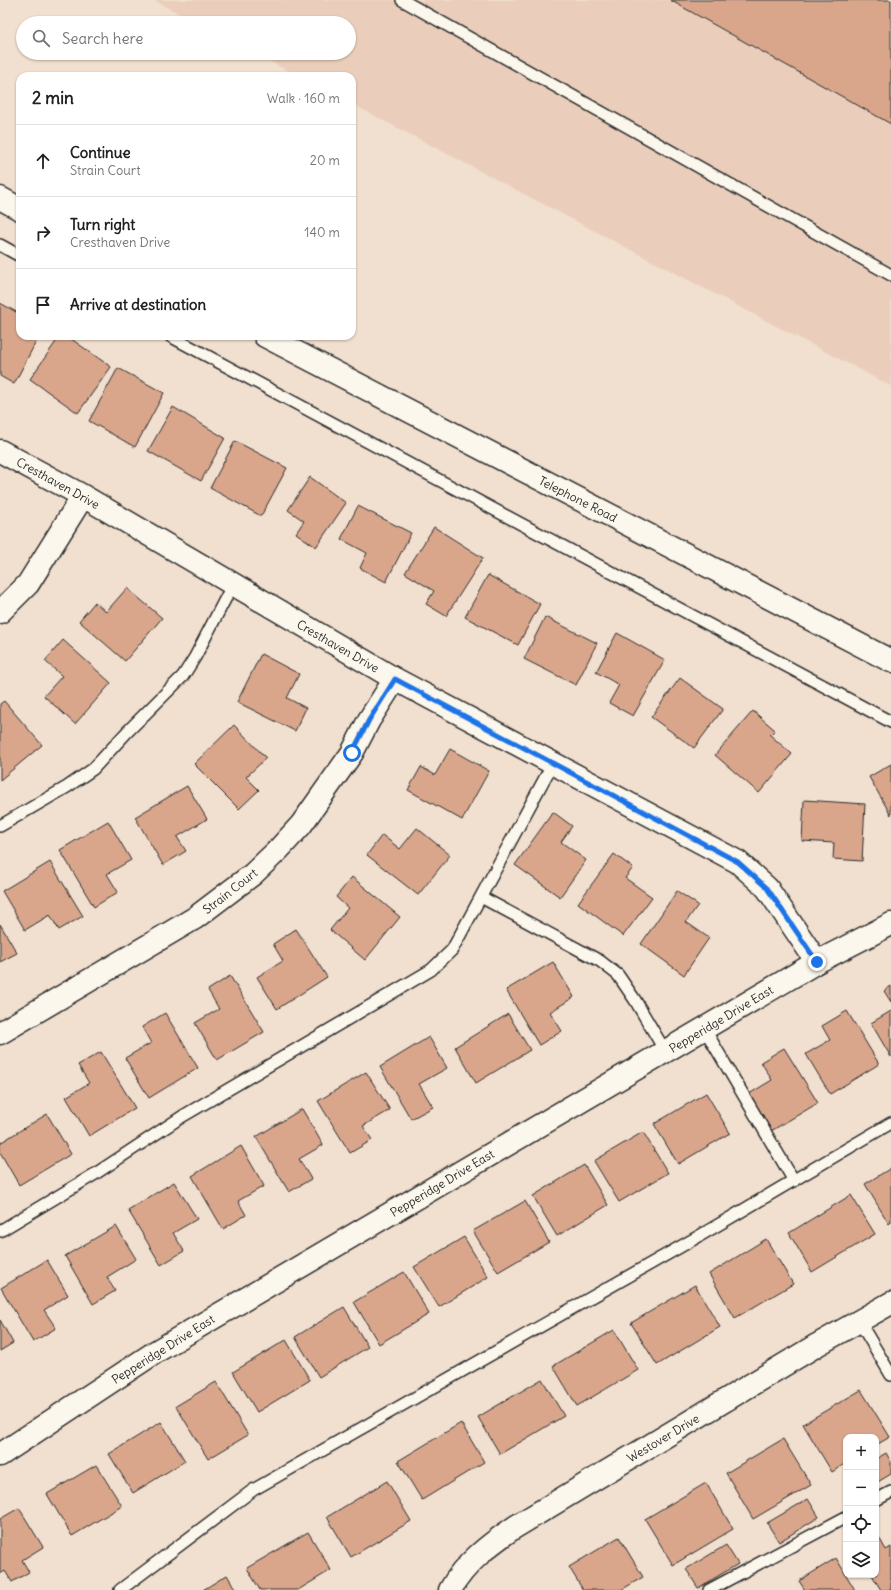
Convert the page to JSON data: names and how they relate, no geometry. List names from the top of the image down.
{
  "streets": {
    "street": [
      "Cresthaven Drive",
      "Telephone Road",
      "Strain Court",
      "Pepperidge Drive East",
      "Westover Drive"
    ]
  },
  "crossings": [
    ["Cresthaven Drive", "Strain Court"],
    ["Cresthaven Drive", "Pepperidge Drive East"]
  ],
  "page": {
    "search": "Search here",
    "heading": ["2 min", "Walk · 160 m"],
    "list": [
      ["Continue", "Strain Court", "20 m"],
      ["Turn right", "Cresthaven Drive", "140 m"],
      "Arrive at destination"
    ],
    "map_buttons": ["+", "−"]
  }
}
